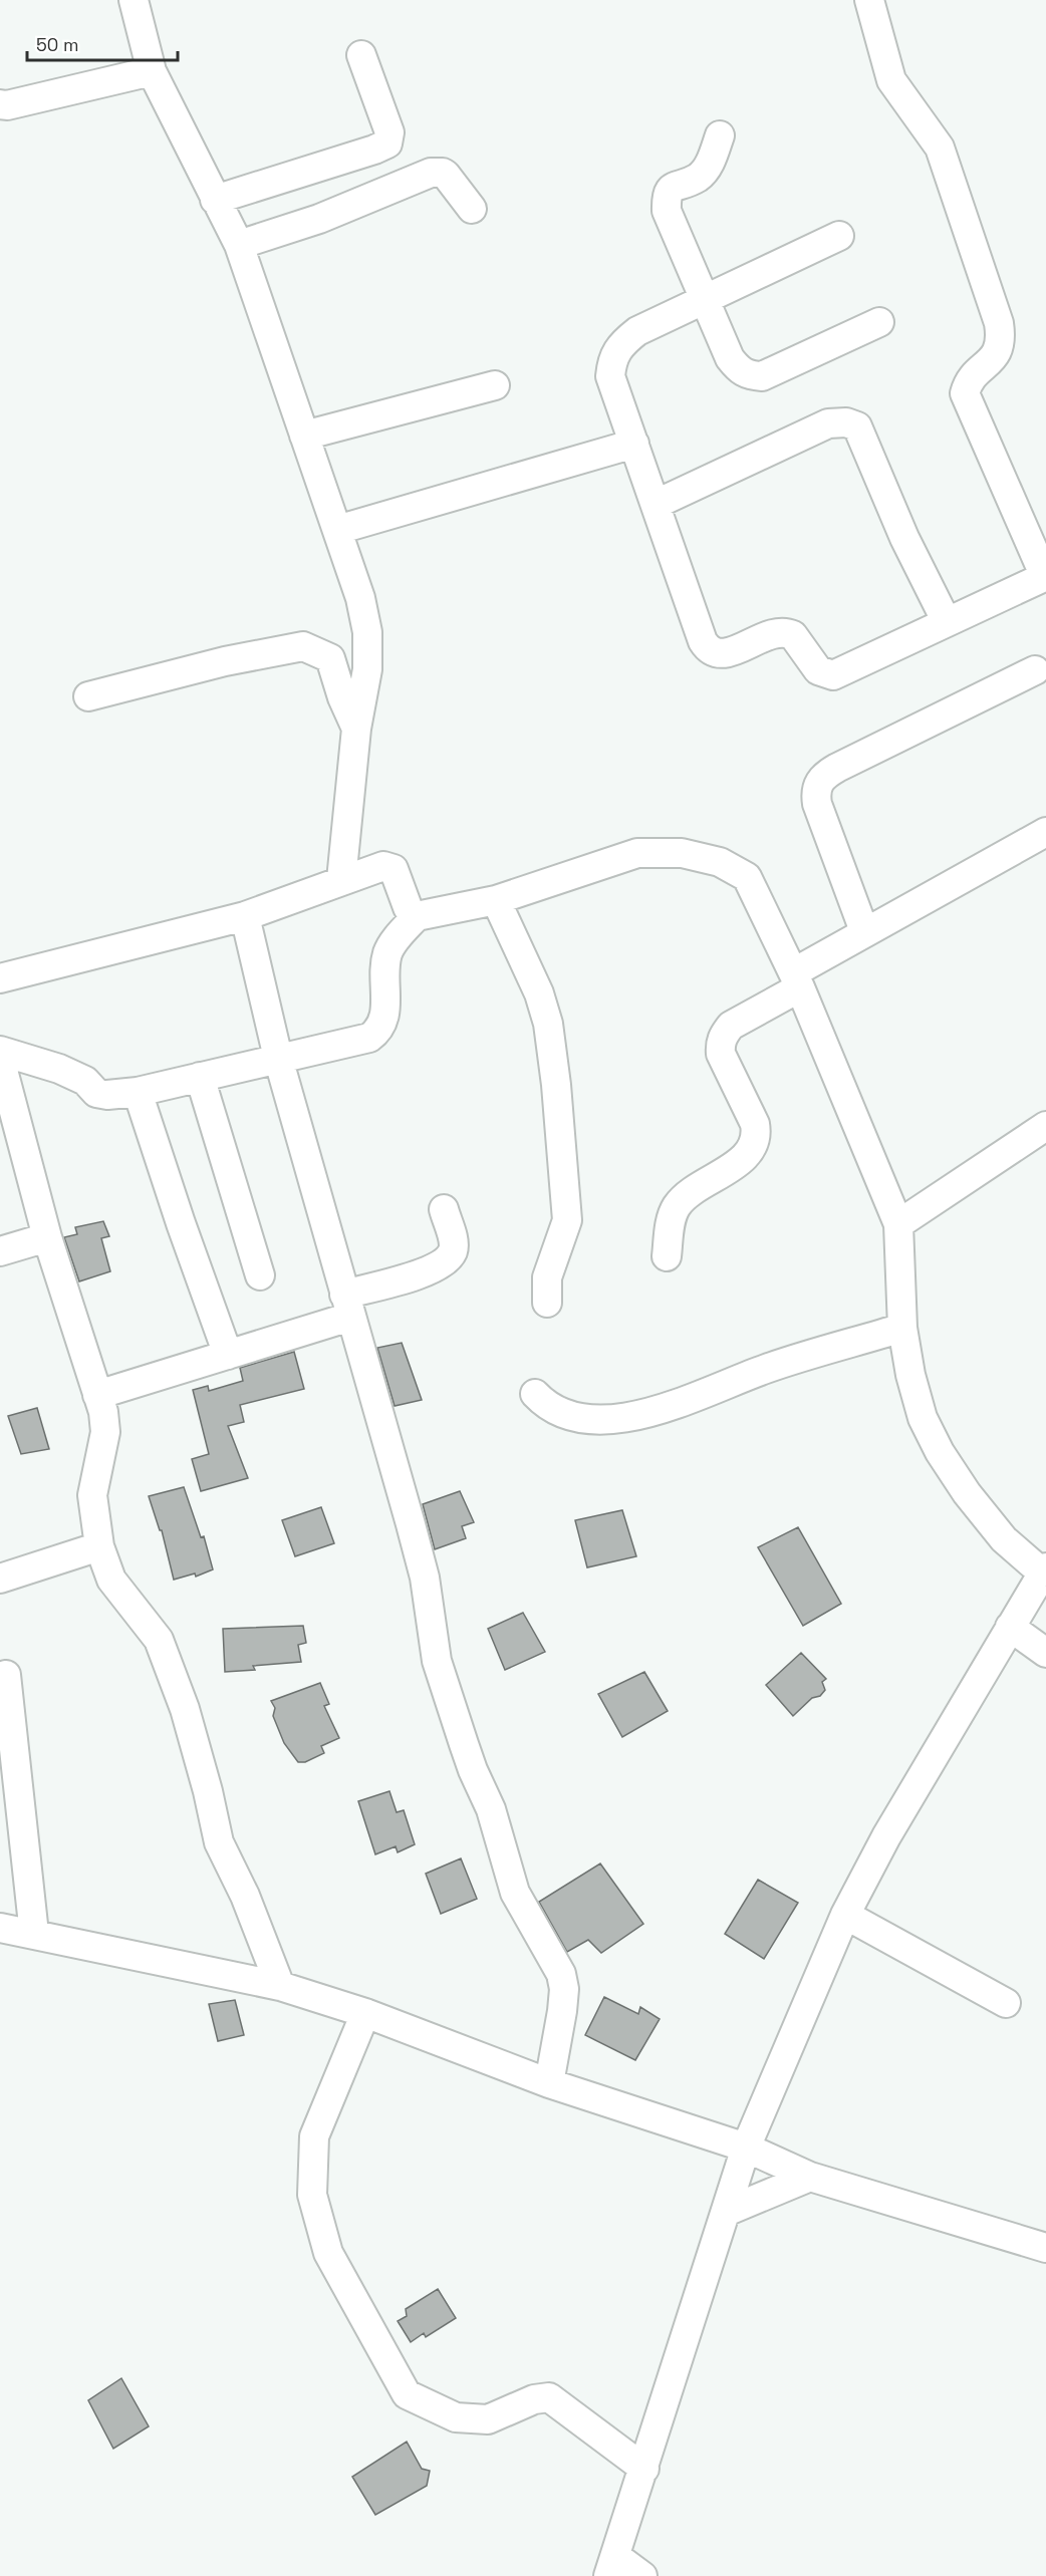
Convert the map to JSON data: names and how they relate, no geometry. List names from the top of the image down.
{
  "scale_bar": "50 m"
}
